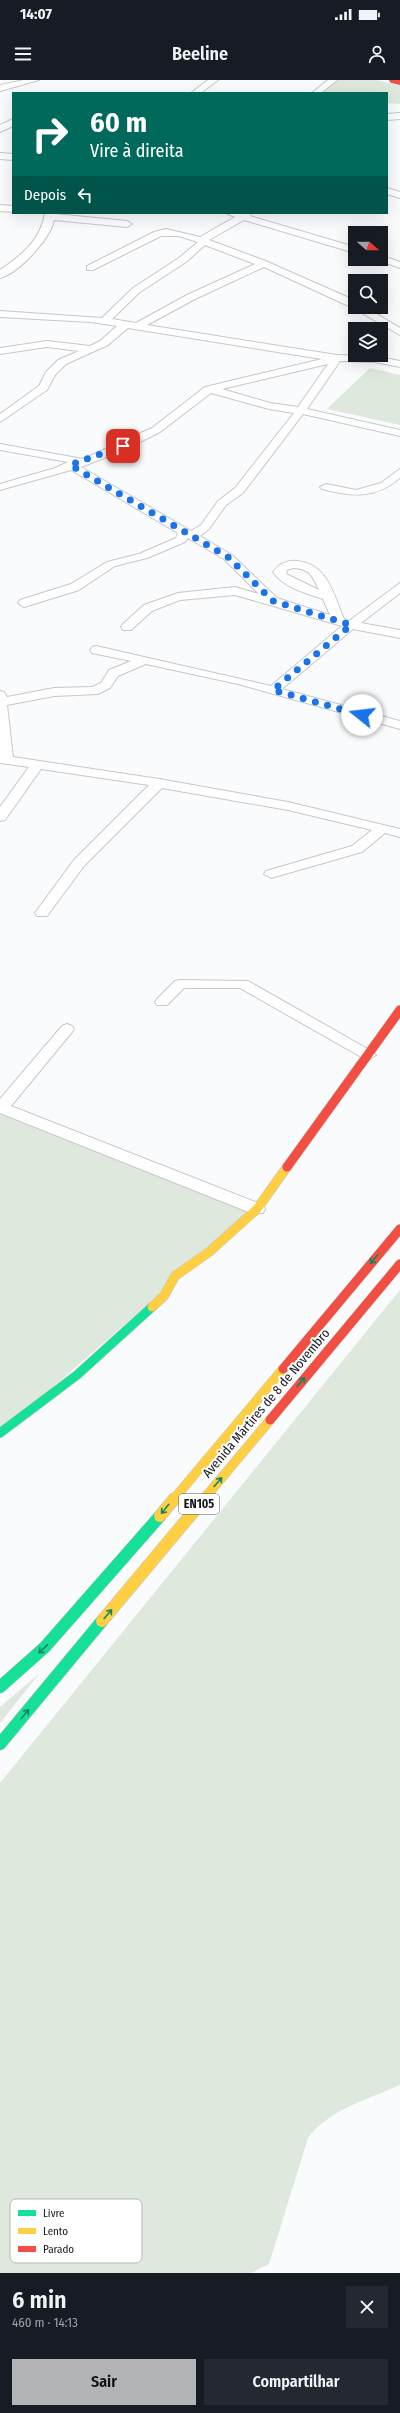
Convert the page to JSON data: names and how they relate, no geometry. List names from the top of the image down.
{
  "streets": {
    "main road": ["Avenida Mártires de 8 de Novembro", "EN105"]
  },
  "legend": ["Livre", "Lento", "Parado"],
  "north": "right",
  "page": {
    "status": "14:07",
    "header": "Beeline",
    "turn": ["60 m", "Vire à direita"],
    "then": "Depois",
    "heading": ["6 min", "460 m · 14:13"],
    "buttons": ["Sair", "Compartilhar"]
  }
}
